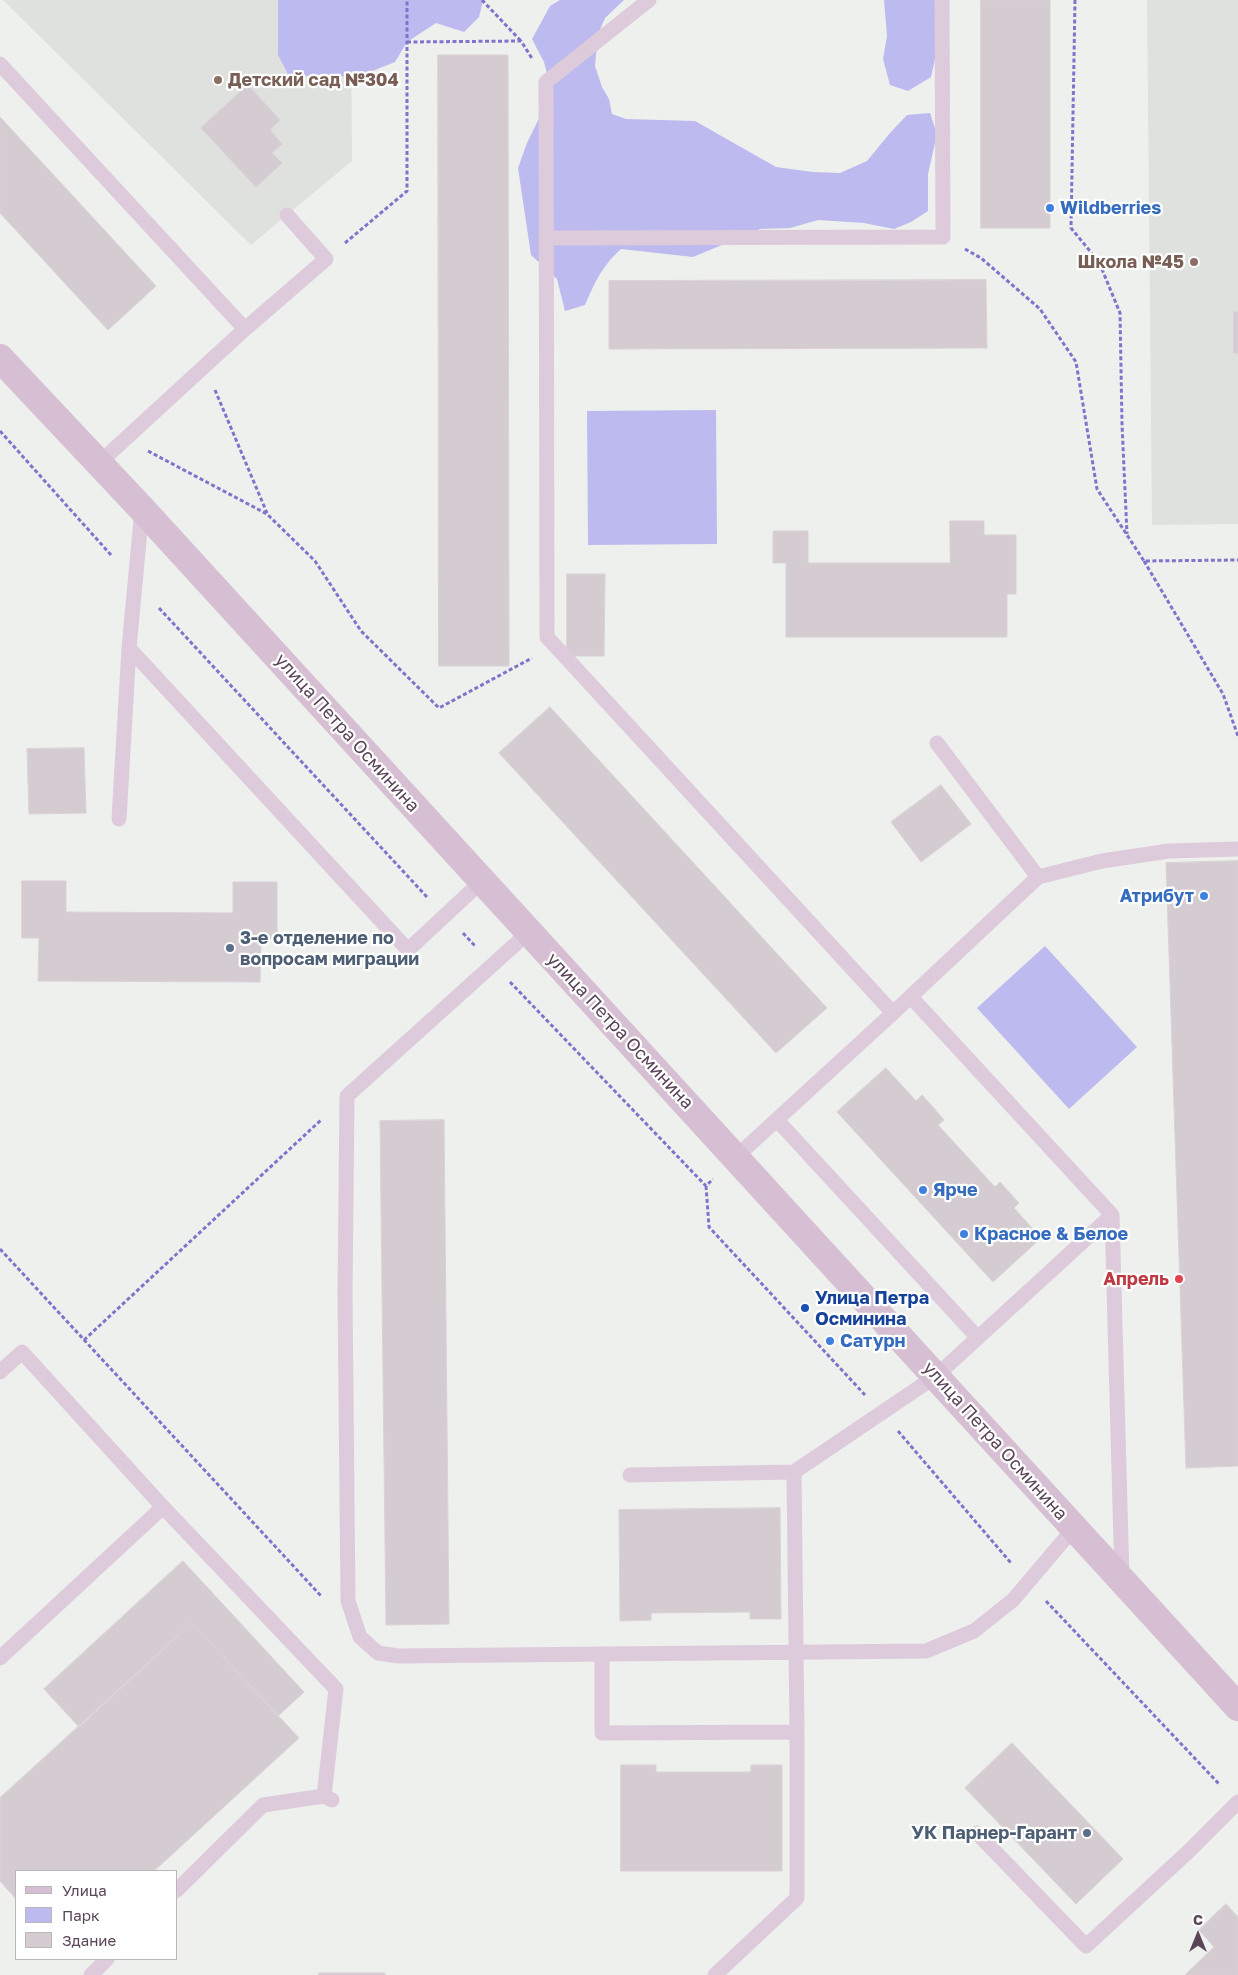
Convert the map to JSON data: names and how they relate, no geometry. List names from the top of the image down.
{
  "streets": {
    "main road": ["улица Петра Осминина"]
  },
  "places": [
    "Детский сад №304",
    "Wildberries",
    "Школа №45",
    "Атрибут",
    "3-е отделение по вопросам миграции",
    "Ярче",
    "Красное & Белое",
    "Апрель",
    "Улица Петра Осминина",
    "Сатурн",
    "УК Парнер-Гарант"
  ],
  "legend": ["Улица", "Парк", "Здание"],
  "north": "top"
}
